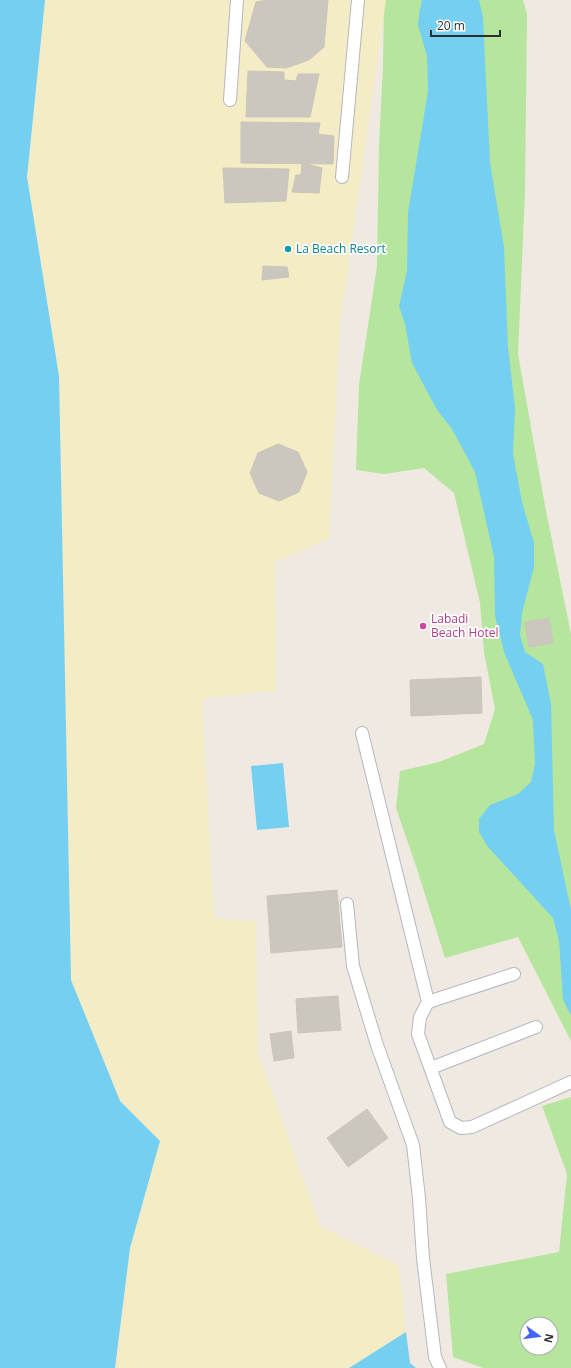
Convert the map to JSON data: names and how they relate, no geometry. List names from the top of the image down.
{
  "places": ["La Beach Resort", "Labadi Beach Hotel"],
  "scale_bar": "20 m",
  "north": "right"
}
